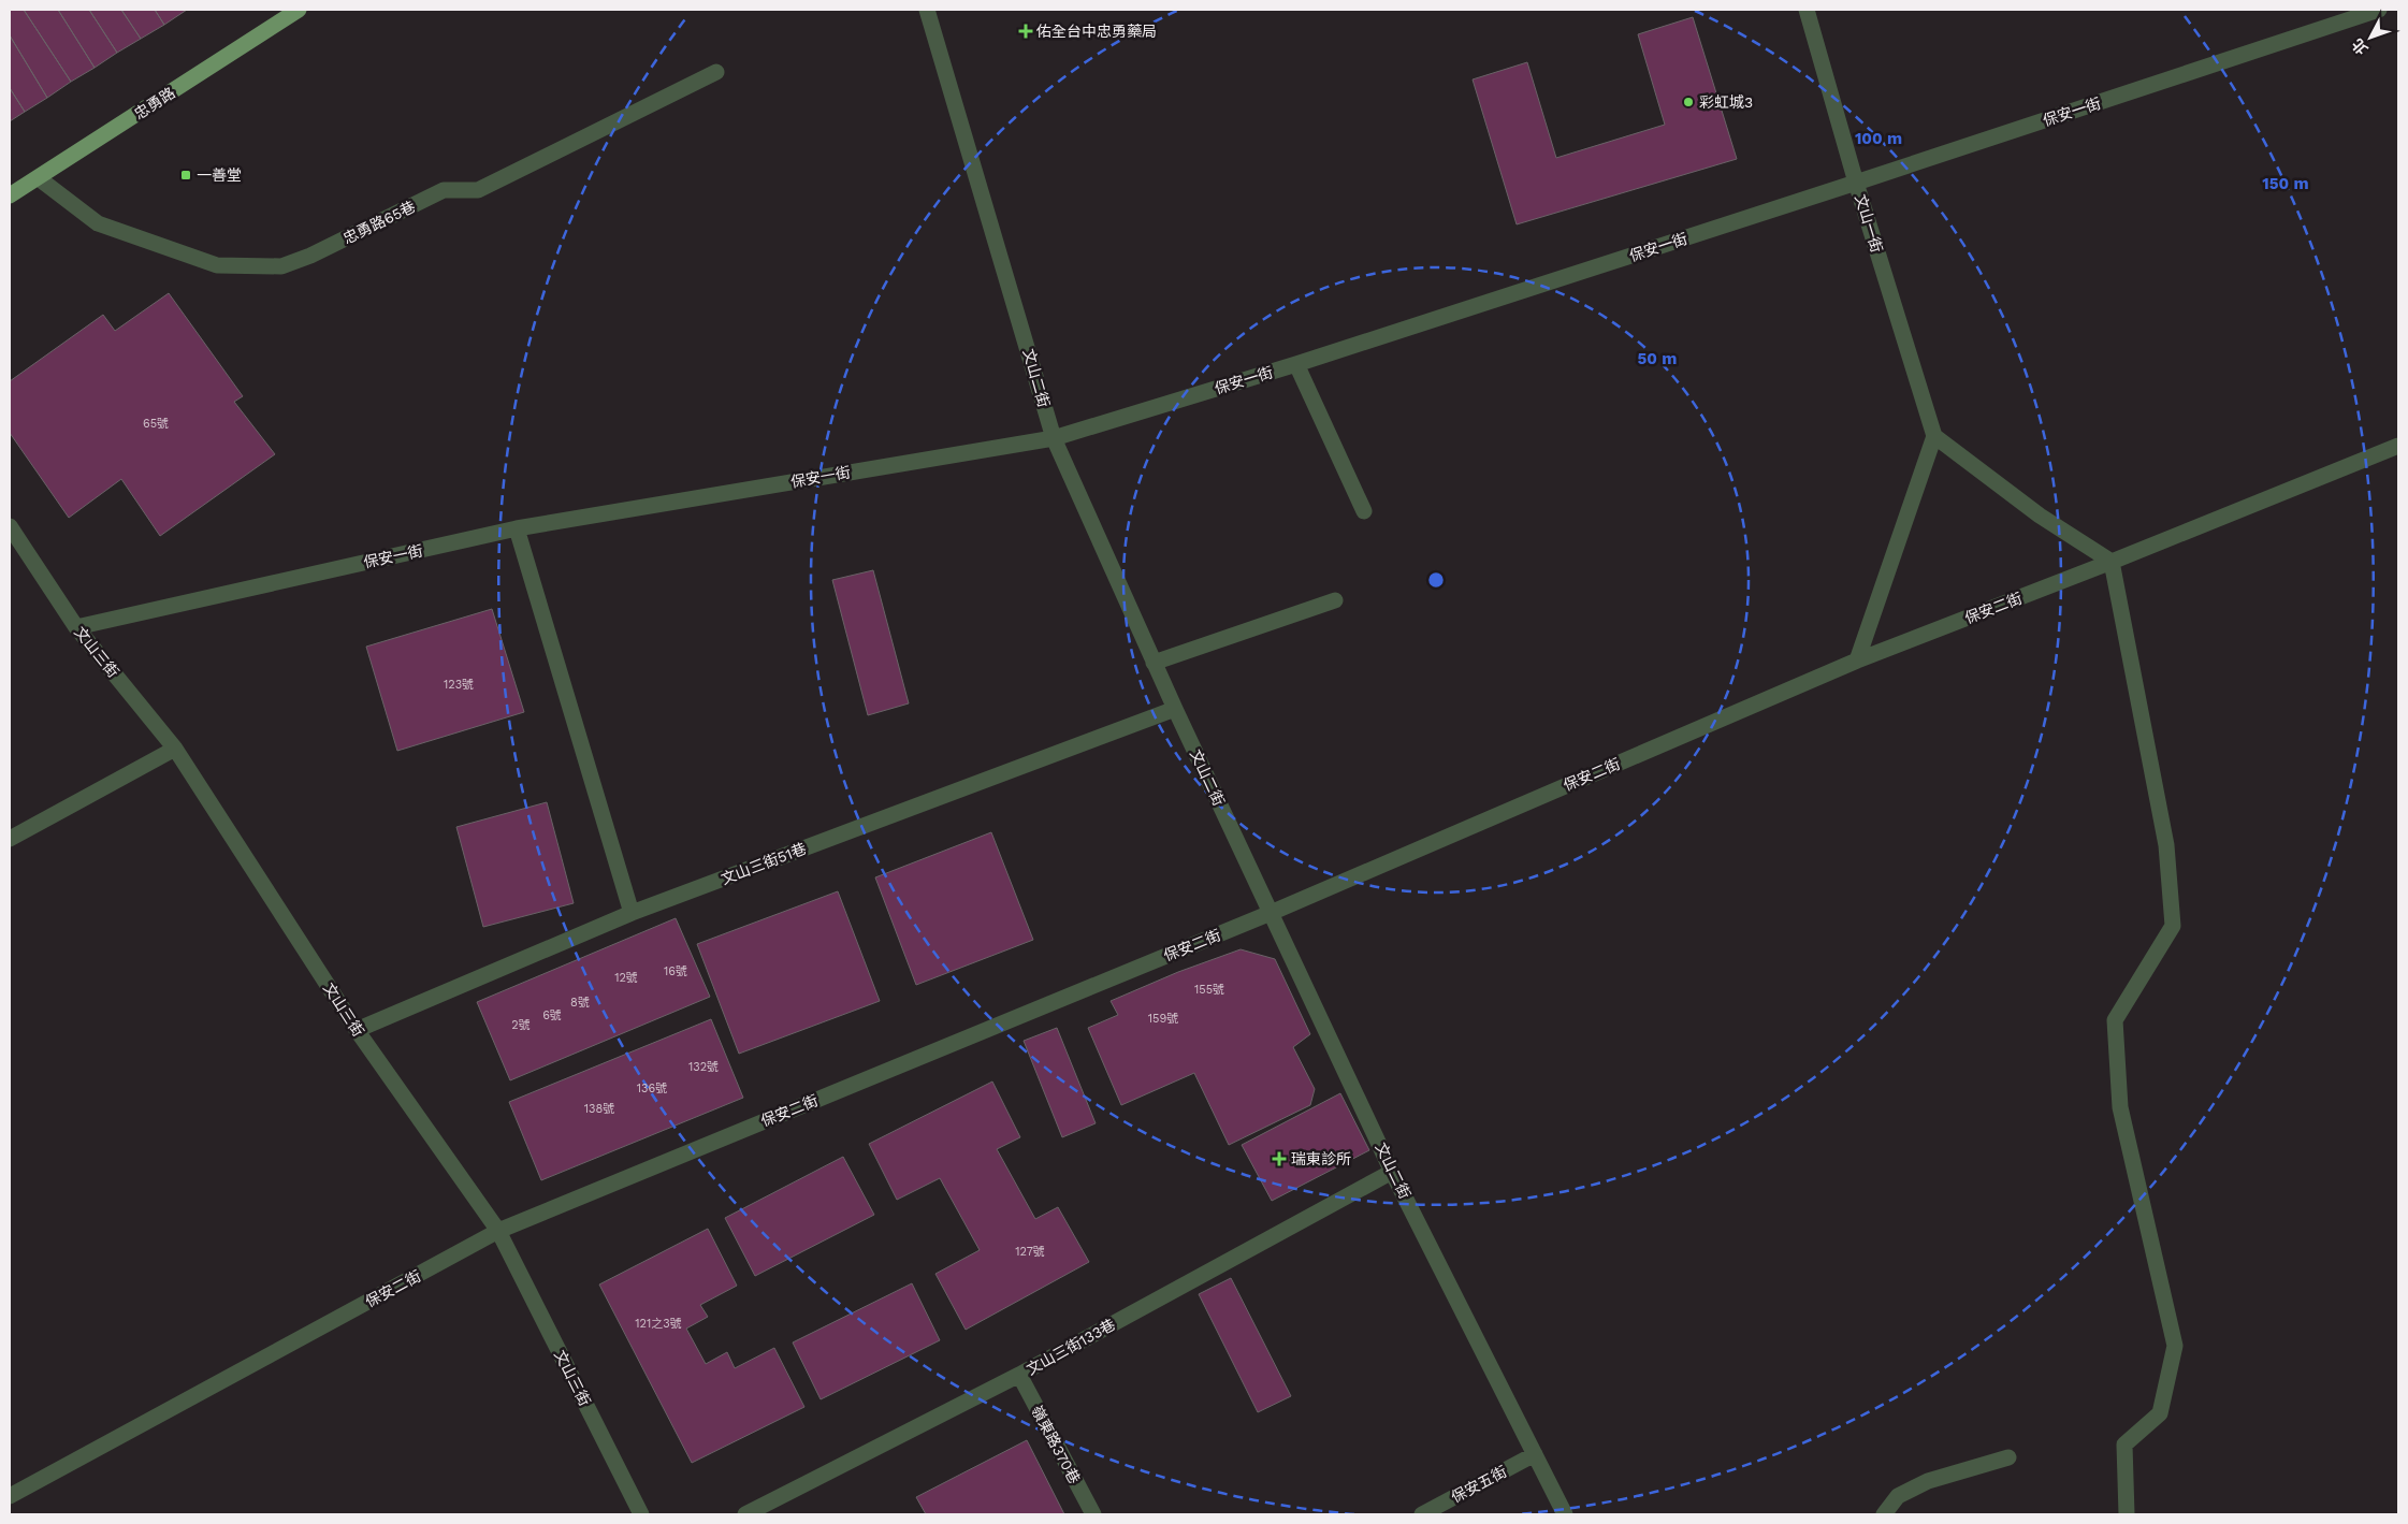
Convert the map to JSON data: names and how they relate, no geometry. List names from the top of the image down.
{
  "streets": {
    "main road": ["忠勇路"],
    "street": [
      "保安一街",
      "忠勇路65巷",
      "文山一街",
      "文山二街",
      "保安二街",
      "文山三街",
      "文山三街51巷",
      "文山三街133巷",
      "嶺東路370巷",
      "保安五街"
    ]
  },
  "crossings": [
    ["忠勇路", "忠勇路65巷"],
    ["保安一街", "文山一街"],
    ["保安一街", "文山二街"],
    ["保安一街", "文山三街"],
    ["文山二街", "保安二街"],
    ["文山二街", "文山三街51巷"],
    ["文山二街", "文山三街133巷"],
    ["文山二街", "保安五街"],
    ["保安二街", "文山三街"],
    ["文山三街", "文山三街51巷"],
    ["文山三街133巷", "嶺東路370巷"]
  ],
  "places": {
    "health": ["佑全台中忠勇藥局", "瑞東診所"],
    "other": ["彩虹城3"],
    "transit": ["一善堂"]
  },
  "house_numbers": [
    "65號",
    "123號",
    "16號",
    "12號",
    "155號",
    "8號",
    "6號",
    "159號",
    "2號",
    "132號",
    "136號",
    "138號",
    "127號",
    "121之3號"
  ],
  "north": "bottom left",
  "rings": ["100 m", "150 m", "50 m"]
}
